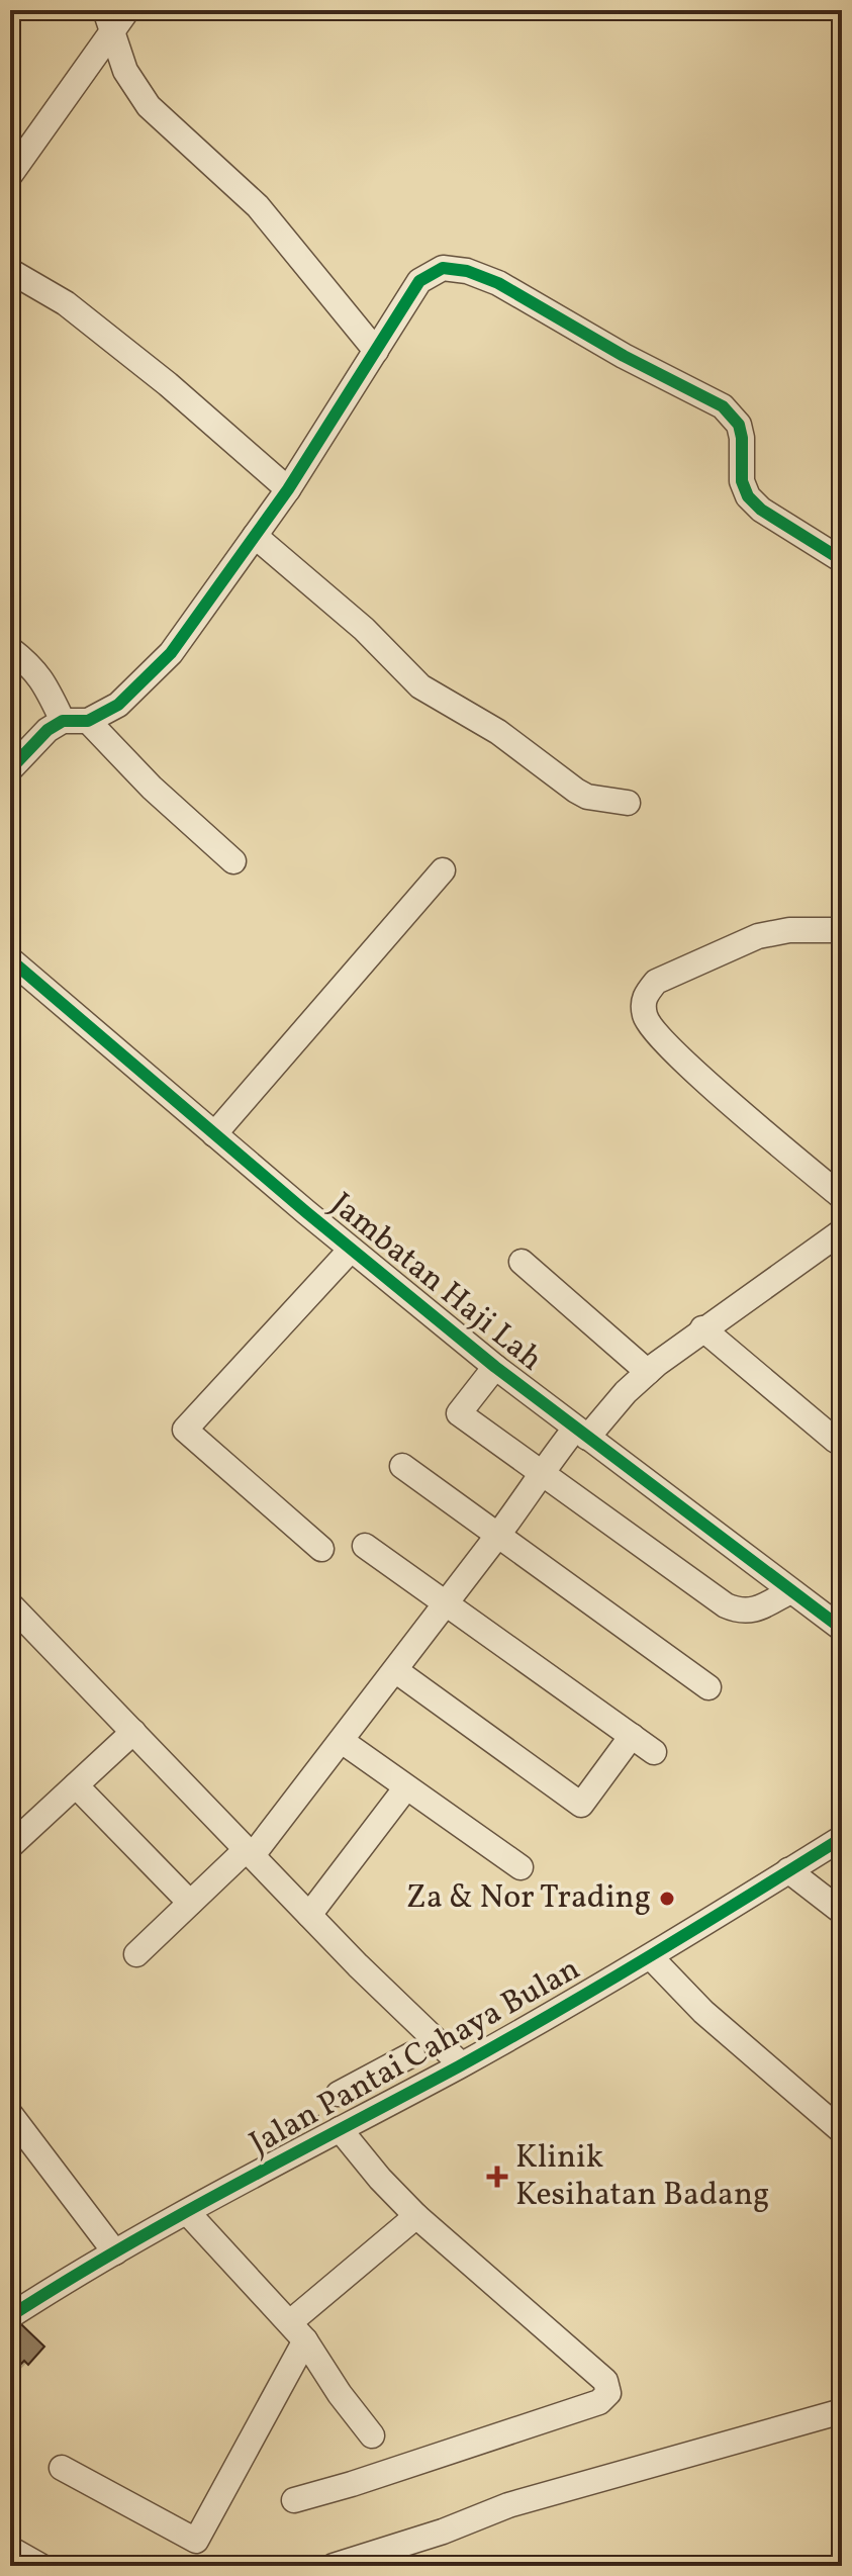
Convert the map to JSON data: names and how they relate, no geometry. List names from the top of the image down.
{
  "streets": {
    "street": ["Jambatan Haji Lah", "Jalan Pantai Cahaya Bulan"]
  },
  "places": {
    "other": ["Za & Nor Trading"],
    "health": ["Klinik Kesihatan Badang"]
  }
}
